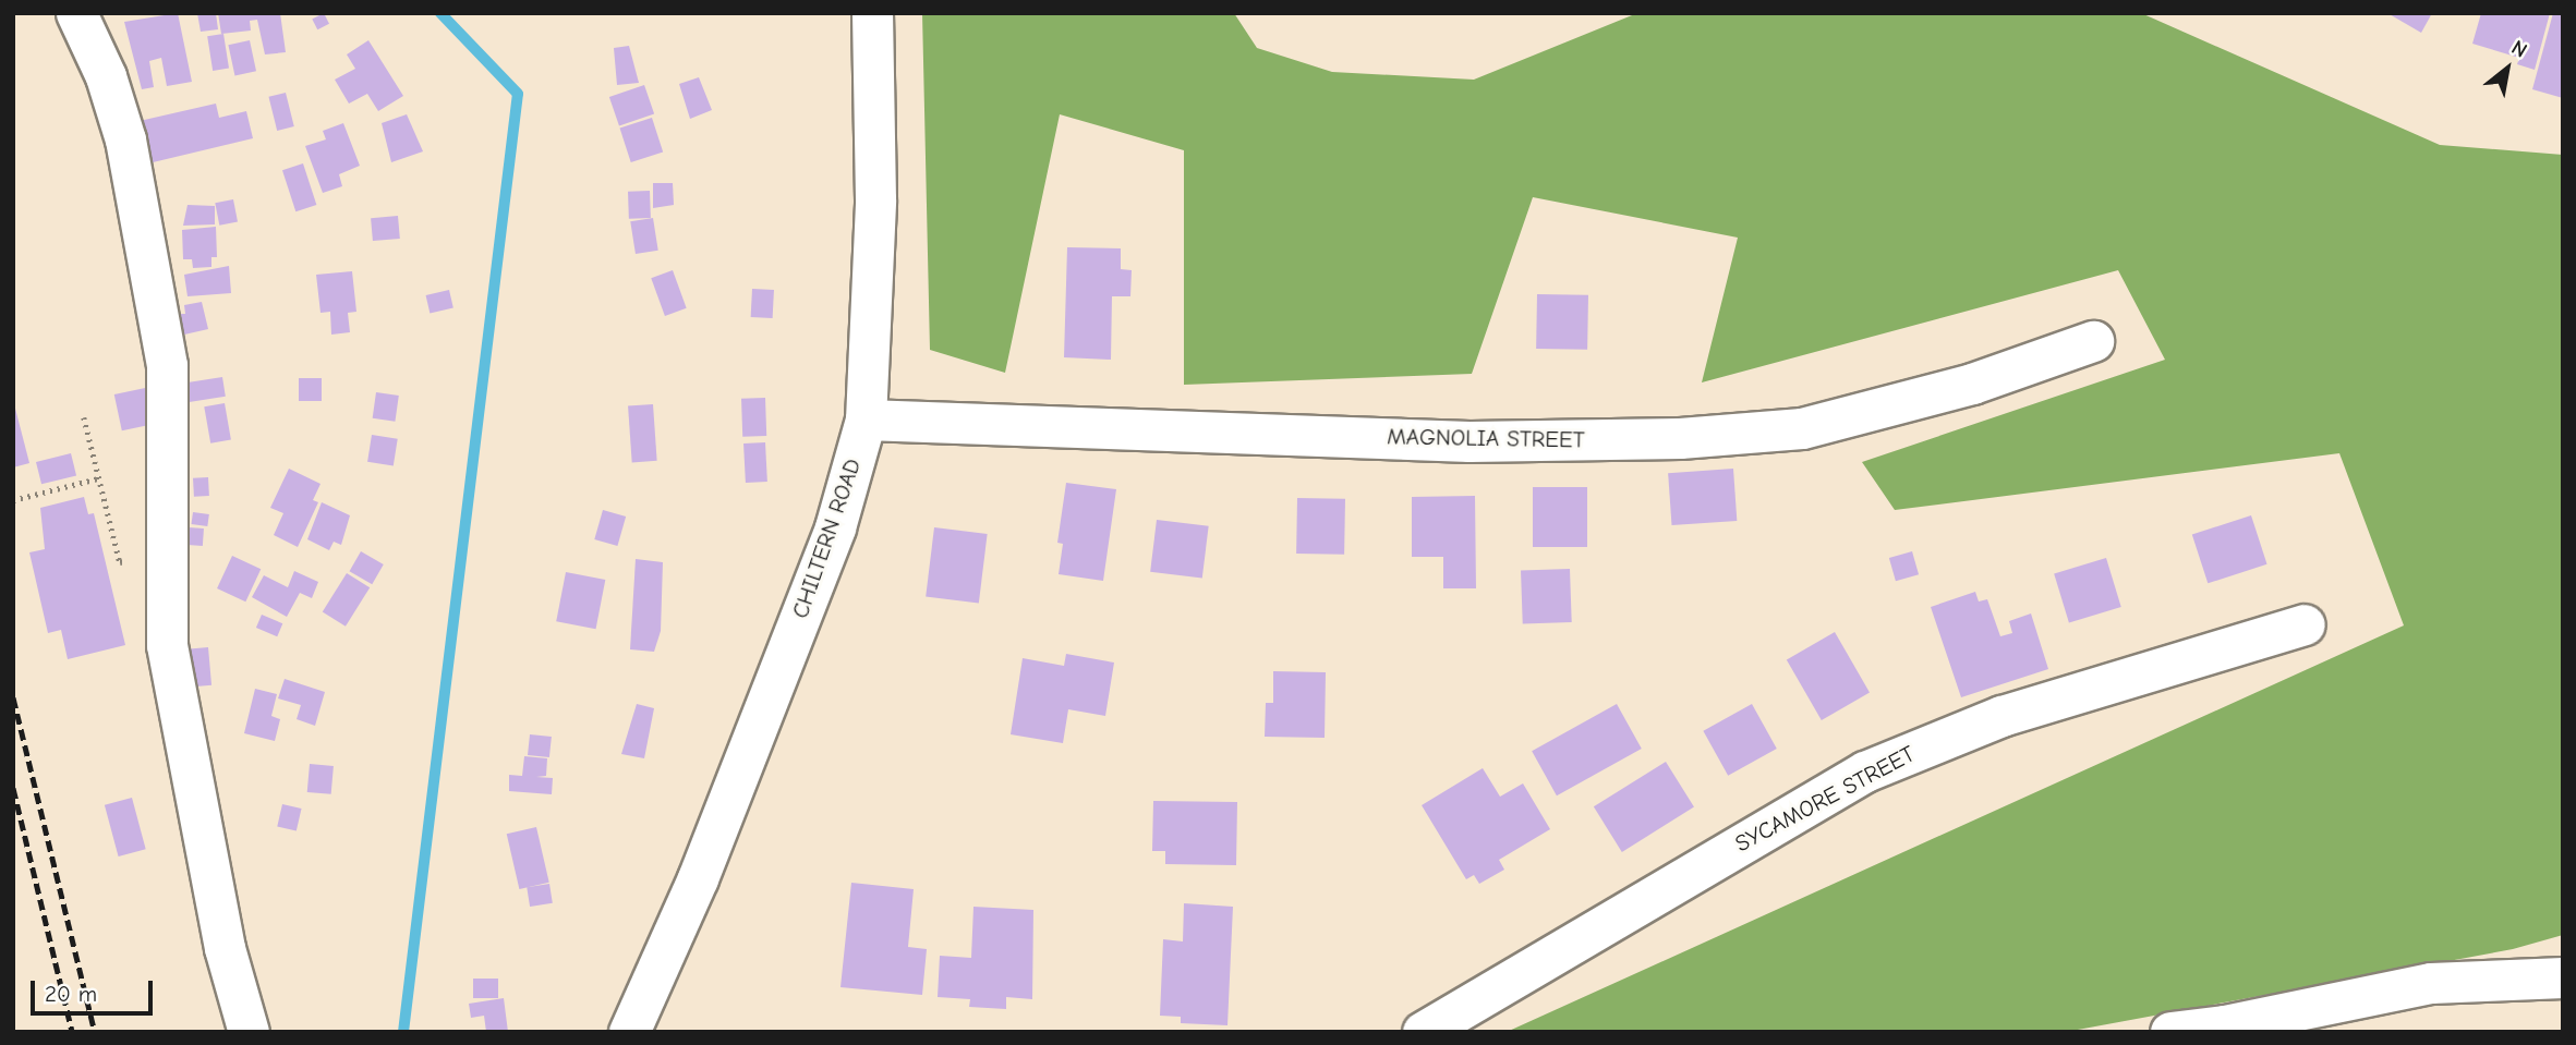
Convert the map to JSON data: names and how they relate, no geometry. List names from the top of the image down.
{
  "streets": {
    "street": ["MAGNOLIA STREET", "CHILTERN ROAD", "SYCAMORE STREET"]
  },
  "crossings": [
    ["MAGNOLIA STREET", "CHILTERN ROAD"]
  ],
  "scale_bar": "20 m",
  "north": "top right"
}
